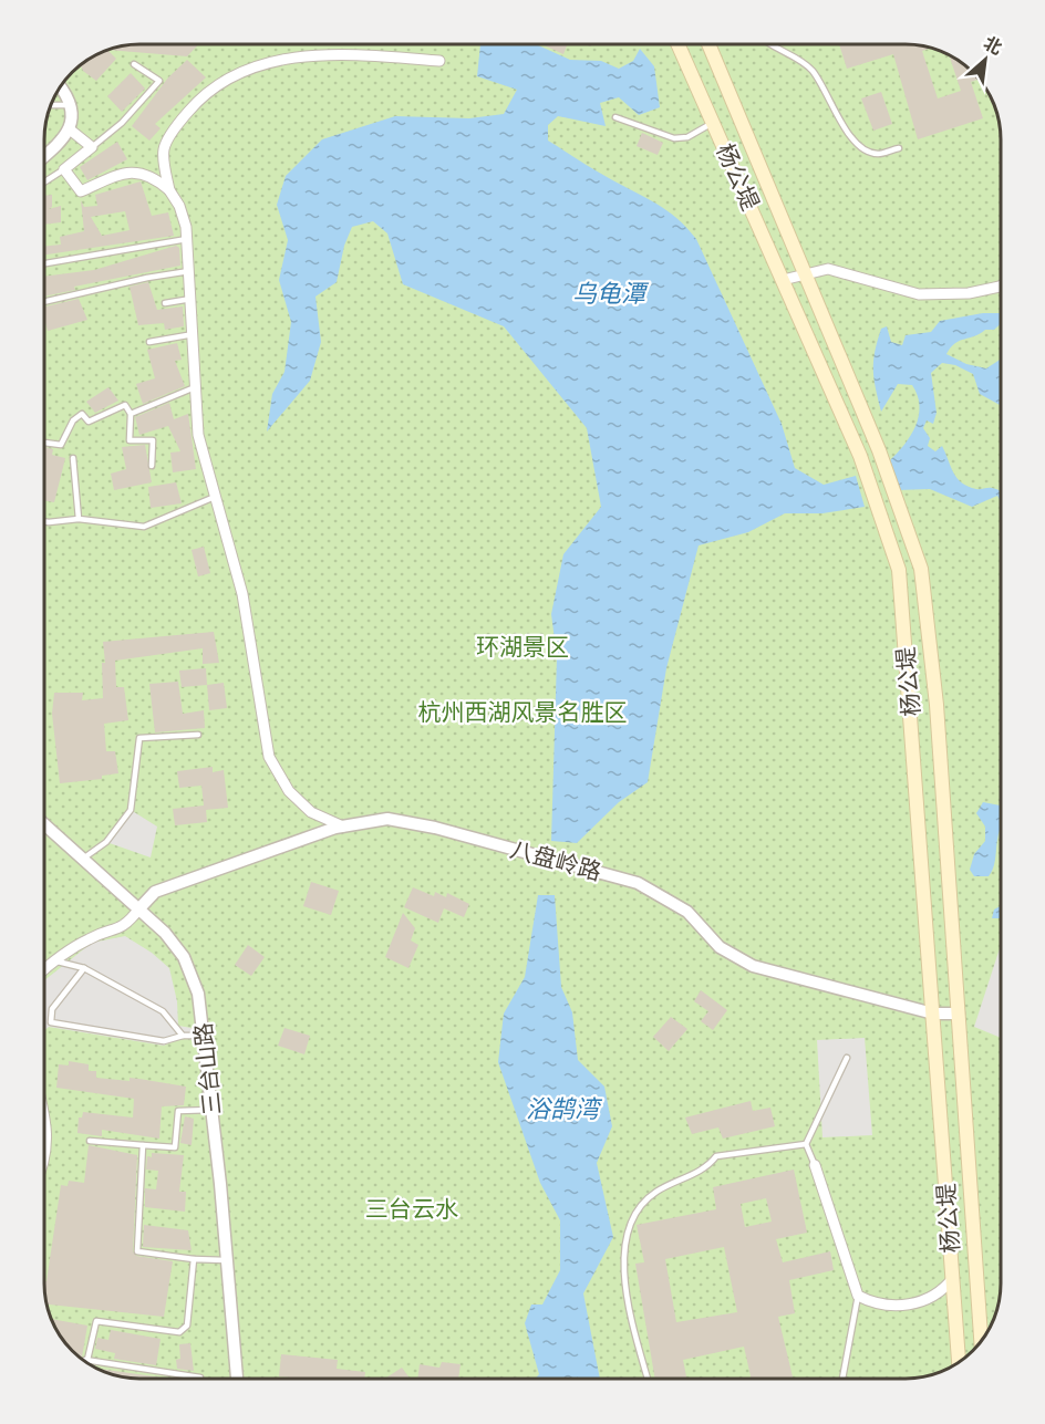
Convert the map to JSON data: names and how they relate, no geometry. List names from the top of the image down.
{
  "streets": {
    "main road": ["杨公堤"],
    "street": ["八盘岭路", "三台山路"]
  },
  "crossings": [
    ["杨公堤", "八盘岭路"],
    ["八盘岭路", "三台山路"]
  ],
  "water": ["乌龟潭", "浴鹄湾"],
  "parks": ["环湖景区", "杭州西湖风景名胜区", "三台云水"],
  "north": "top right"
}
